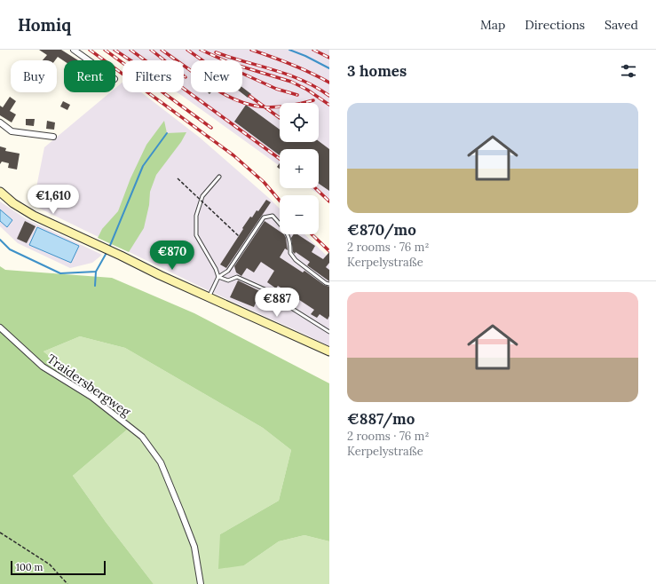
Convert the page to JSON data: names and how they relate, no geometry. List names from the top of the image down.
{
  "streets": {
    "street": ["Traidersbergweg"]
  },
  "scale_bar": "100 m",
  "page": {
    "header": "Homiq",
    "nav": ["Map", "Directions", "Saved"],
    "heading": "3 homes",
    "chip": [
      "Buy",
      "Rent",
      "Filters",
      "New"
    ],
    "list": [
      {
        "name": "€870/mo",
        "note": "2 rooms · 76 m² · Kerpelystraße"
      },
      {
        "name": "€887/mo",
        "note": "2 rooms · 76 m² · Kerpelystraße"
      }
    ],
    "map_buttons": ["+", "−"],
    "price": ["€1,610", "€870", "€887"],
    "scale": "100 m"
  }
}
